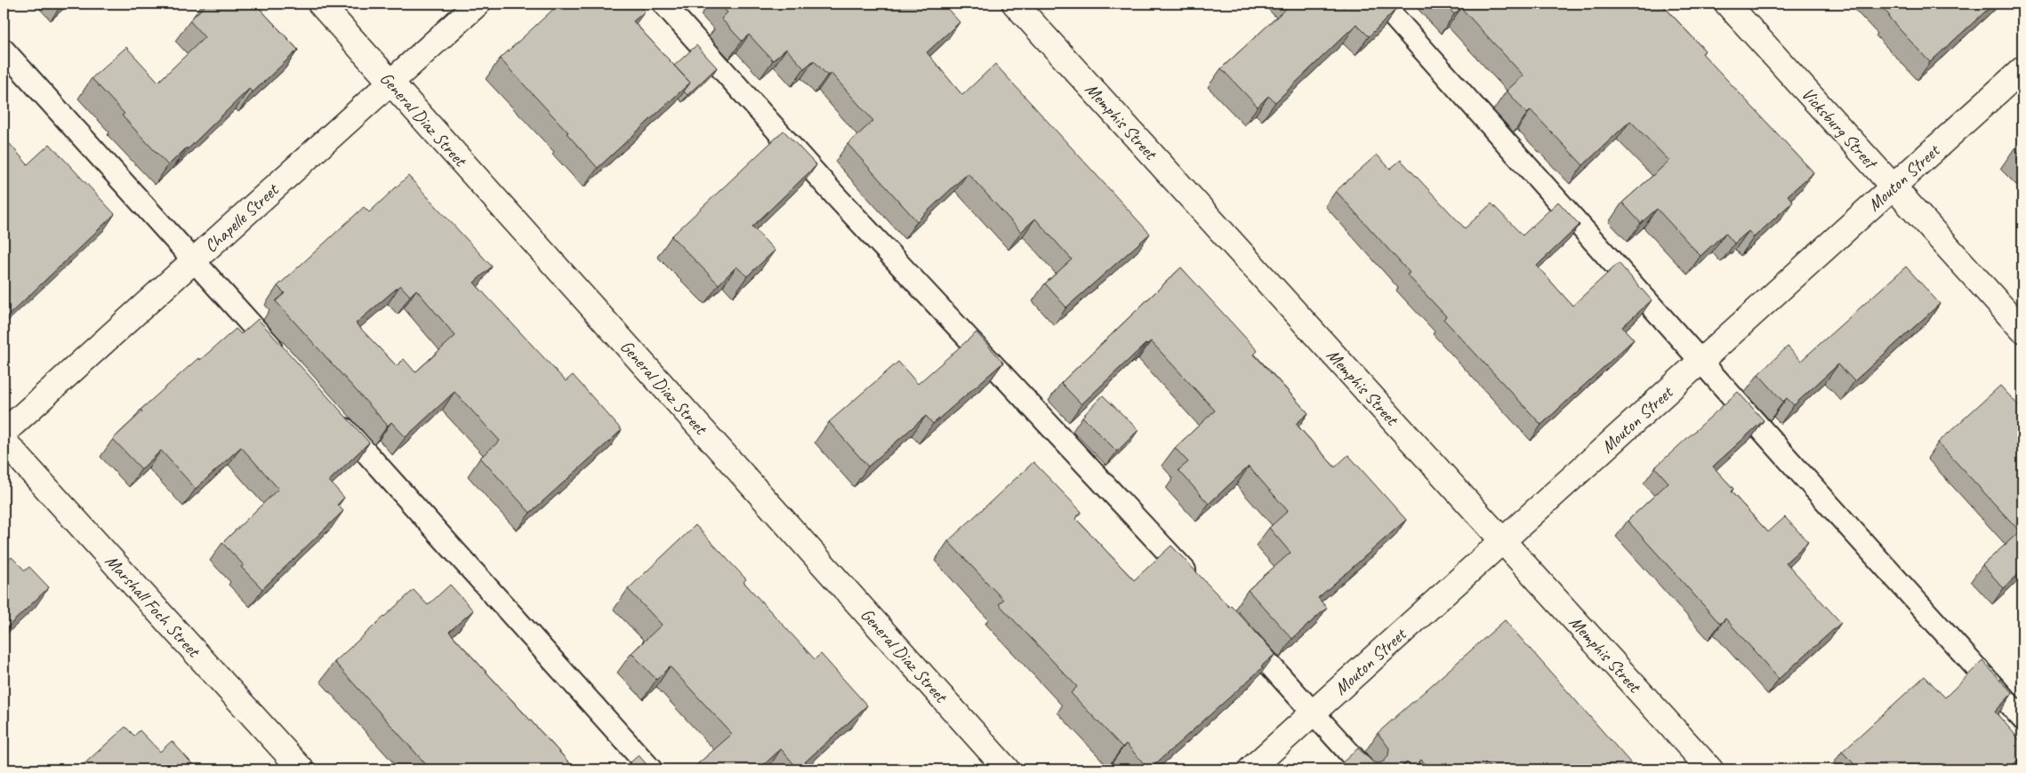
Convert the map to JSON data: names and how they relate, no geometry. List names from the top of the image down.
{
  "streets": {
    "street": [
      "General Diaz Street",
      "Memphis Street",
      "Vicksburg Street",
      "Mouton Street",
      "Chapelle Street",
      "Marshall Foch Street"
    ]
  },
  "crossings": [
    ["General Diaz Street", "Chapelle Street"],
    ["Memphis Street", "Mouton Street"],
    ["Vicksburg Street", "Mouton Street"]
  ]
}
